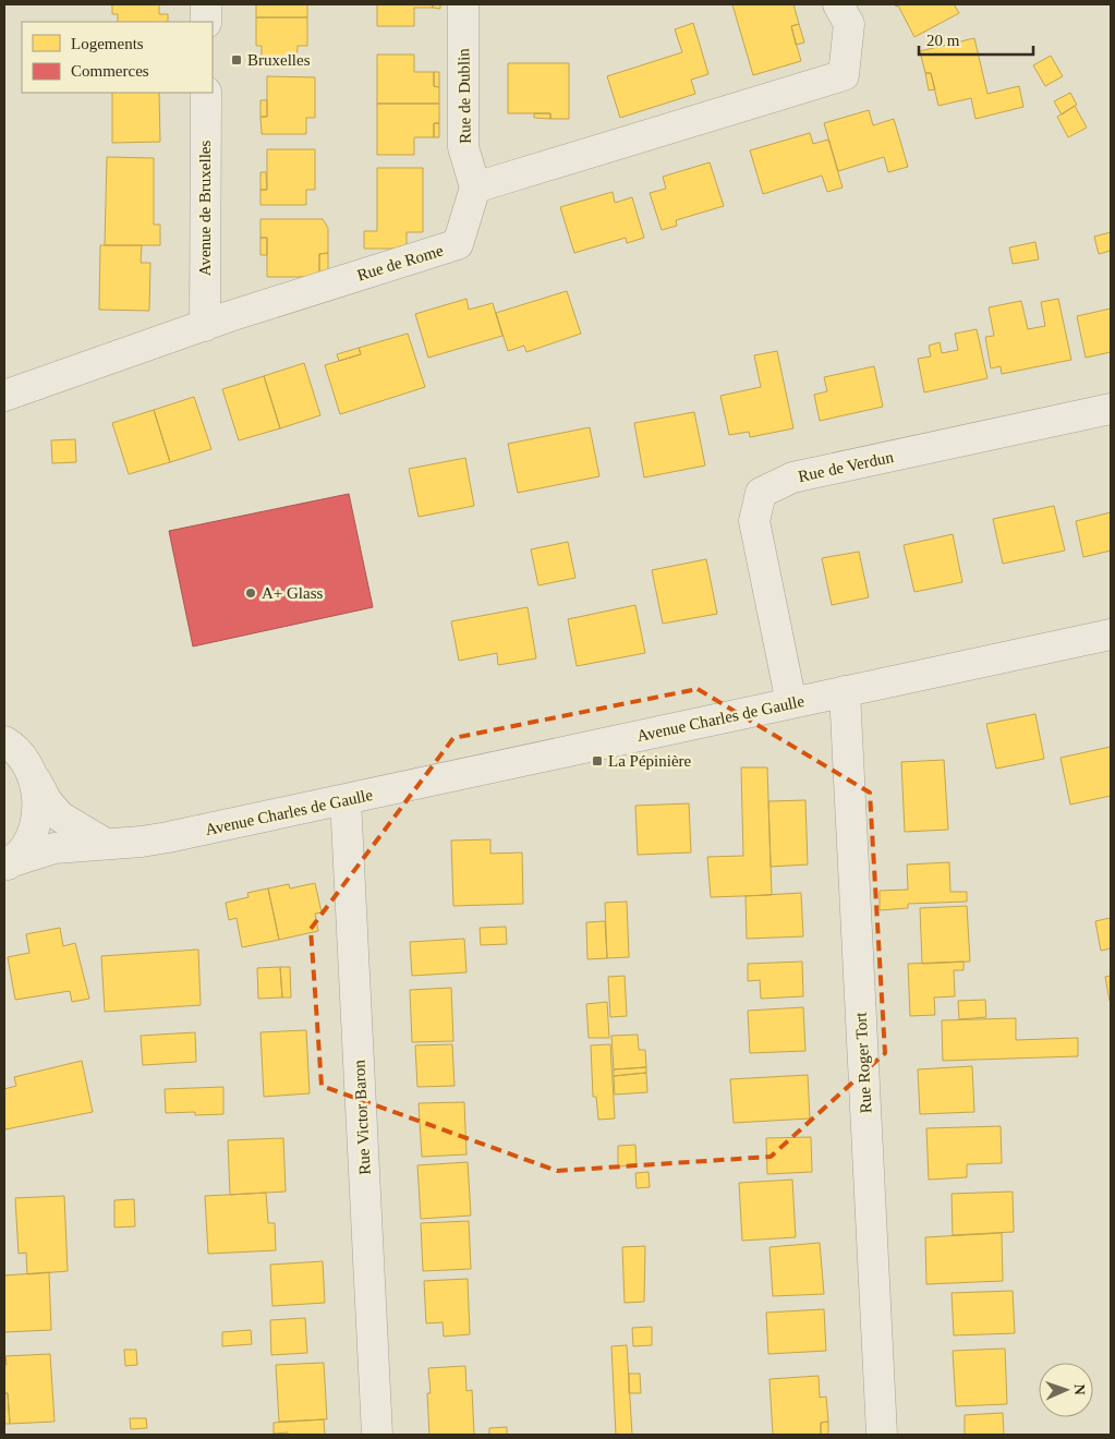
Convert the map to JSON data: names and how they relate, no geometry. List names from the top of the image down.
{
  "streets": {
    "street": [
      "Rue de Dublin",
      "Avenue de Bruxelles",
      "Rue de Rome",
      "Rue de Verdun",
      "Avenue Charles de Gaulle",
      "Rue Roger Tort",
      "Rue Victor Baron"
    ]
  },
  "crossings": [
    ["Rue de Dublin", "Rue de Rome"],
    ["Avenue de Bruxelles", "Rue de Rome"],
    ["Rue de Verdun", "Avenue Charles de Gaulle"],
    ["Avenue Charles de Gaulle", "Rue Roger Tort"],
    ["Avenue Charles de Gaulle", "Rue Victor Baron"]
  ],
  "places": {
    "transit": ["Bruxelles", "La Pépinière"],
    "other": ["A+ Glass"]
  },
  "legend": ["Logements", "Commerces"],
  "scale_bar": "20 m",
  "north": "right"
}
